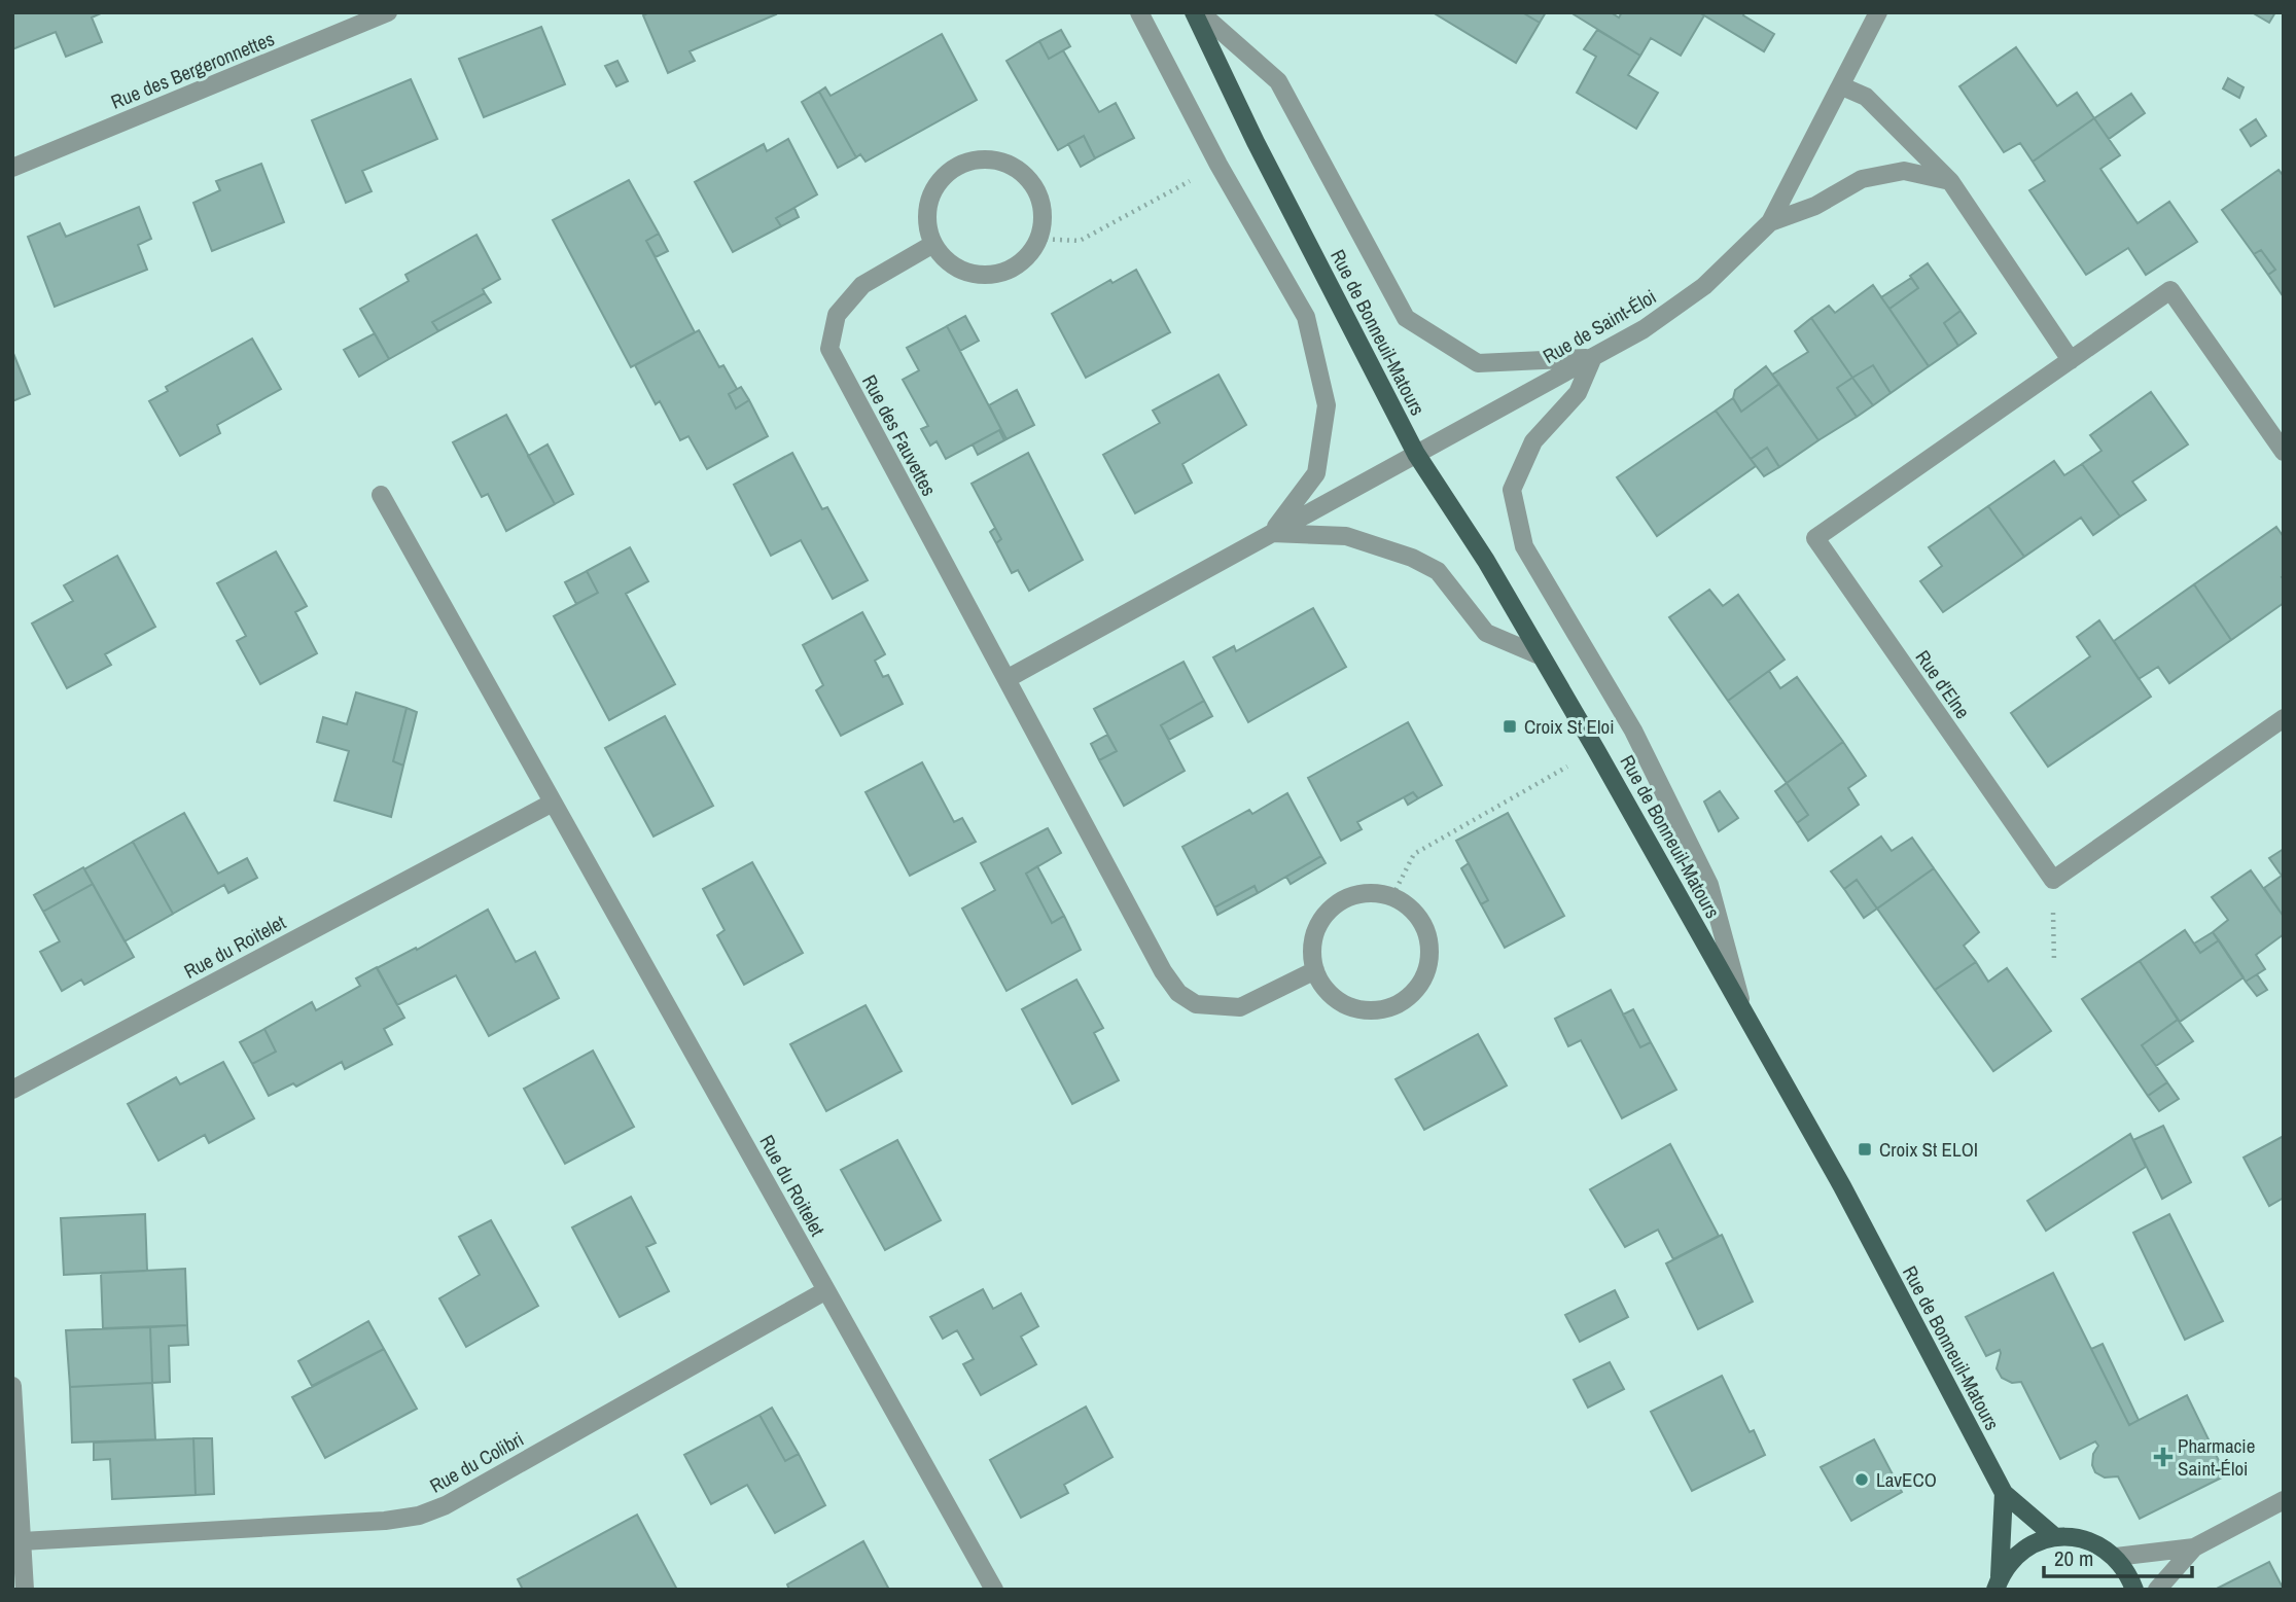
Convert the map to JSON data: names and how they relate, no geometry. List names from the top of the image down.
{
  "streets": {
    "main road": ["Rue de Bonneuil-Matours"],
    "street": [
      "Rue des Bergeronnettes",
      "Rue de Saint-Éloi",
      "Rue des Fauvettes",
      "Rue d'Elne",
      "Rue du Roitelet",
      "Rue du Colibri"
    ]
  },
  "crossings": [
    ["Rue de Saint-Éloi", "Rue de Bonneuil-Matours"],
    ["Rue du Roitelet", "Rue du Colibri"]
  ],
  "places": {
    "transit": ["Croix St Eloi", "Croix St ELOI"],
    "health": ["Pharmacie Saint-Éloi"],
    "other": ["LavECO"]
  },
  "scale_bar": "20 m"
}
